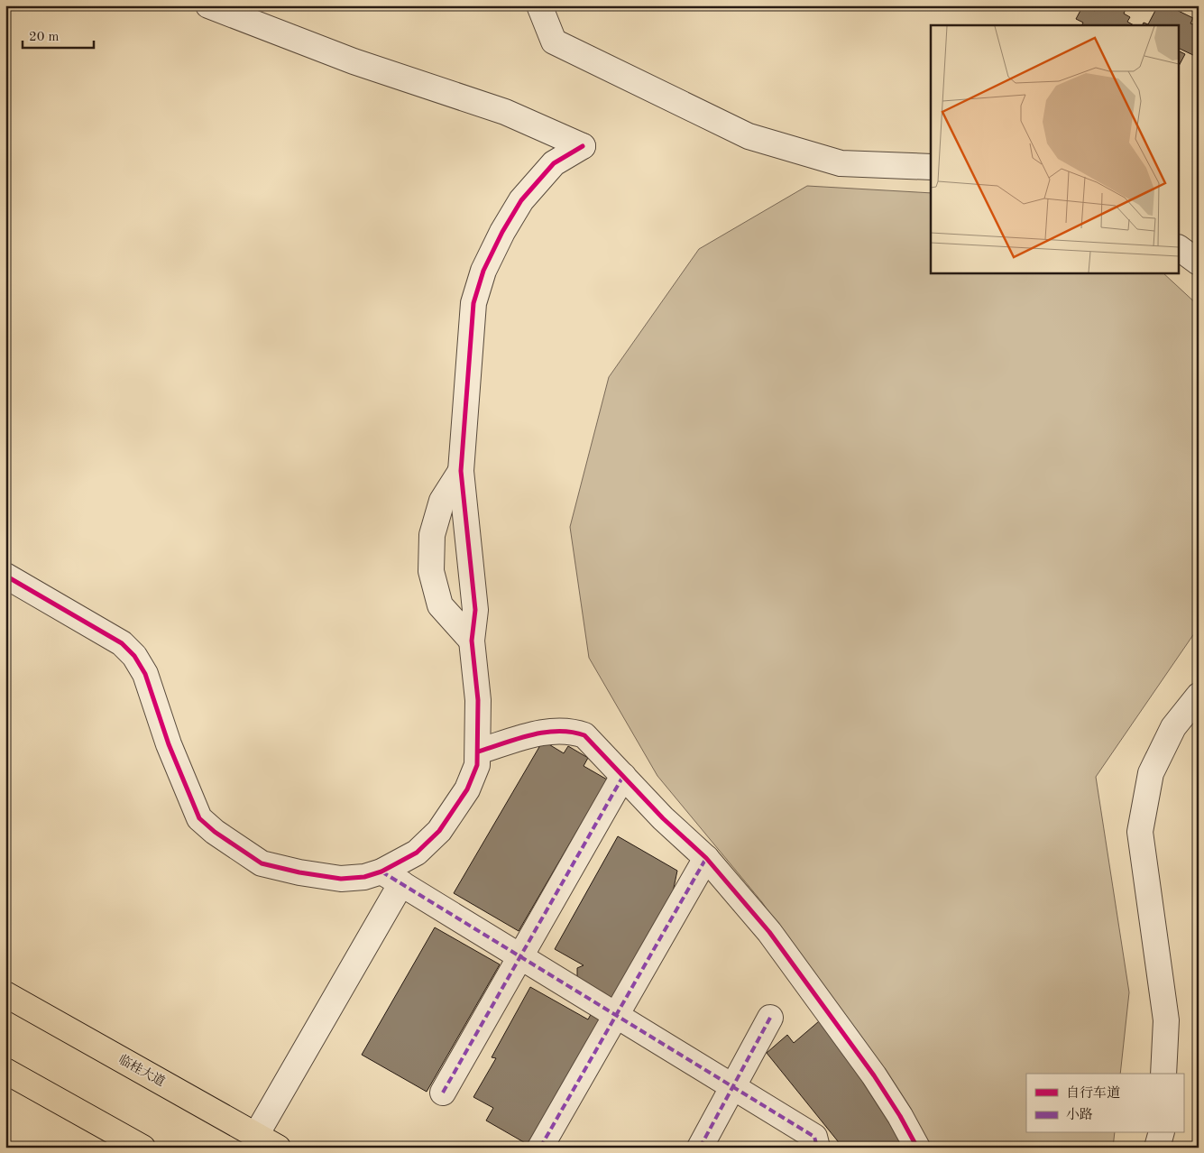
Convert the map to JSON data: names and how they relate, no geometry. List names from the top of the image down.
{
  "streets": {
    "main road": ["临桂大道"]
  },
  "legend": ["自行车道", "小路"],
  "scale_bar": "20 m"
}
